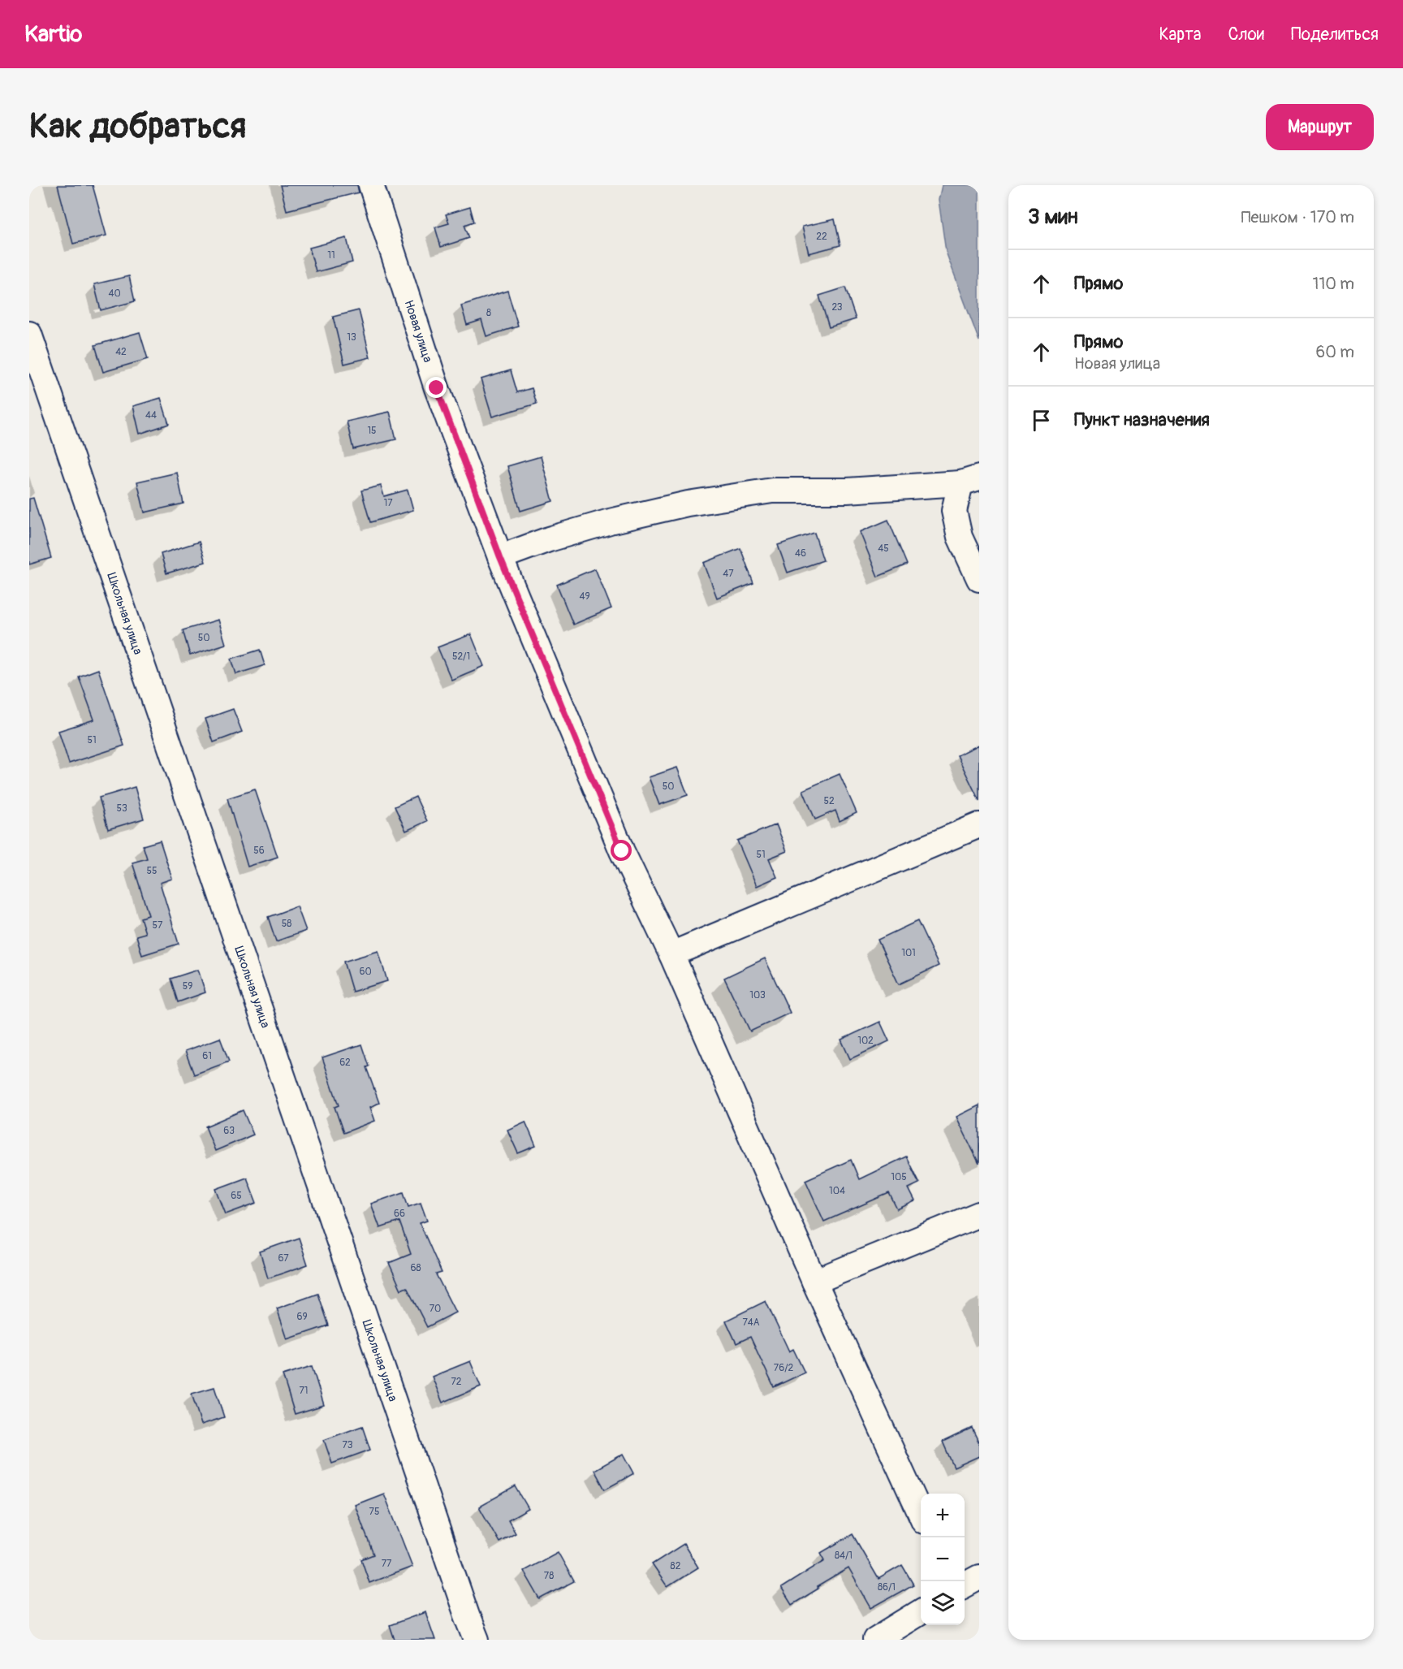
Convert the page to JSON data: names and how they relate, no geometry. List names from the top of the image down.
{
  "streets": {
    "street": ["Новая улица", "Школьная улица"]
  },
  "house_numbers": [
    "22",
    "11",
    "40",
    "23",
    "8",
    "13",
    "42",
    "44",
    "15",
    "17",
    "45",
    "46",
    "47",
    "49",
    "50",
    "52/1",
    "51",
    "50",
    "52",
    "53",
    "56",
    "51",
    "55",
    "58",
    "57",
    "101",
    "60",
    "59",
    "103",
    "102",
    "61",
    "62",
    "63",
    "105",
    "104",
    "65",
    "66",
    "67",
    "68",
    "70",
    "69",
    "74А",
    "76/2",
    "72",
    "71",
    "73",
    "75",
    "84/1",
    "77",
    "82",
    "78",
    "86/1"
  ],
  "page": {
    "header": "Kartio",
    "nav": ["Карта", "Слои", "Поделиться"],
    "buttons": "Маршрут",
    "title": "Как добраться",
    "heading": ["3 мин", "Пешком · 170 m"],
    "list": [
      ["Прямо", "110 m"],
      ["Прямо", "Новая улица", "60 m"],
      "Пункт назначения"
    ],
    "map_buttons": ["+", "−"]
  }
}
